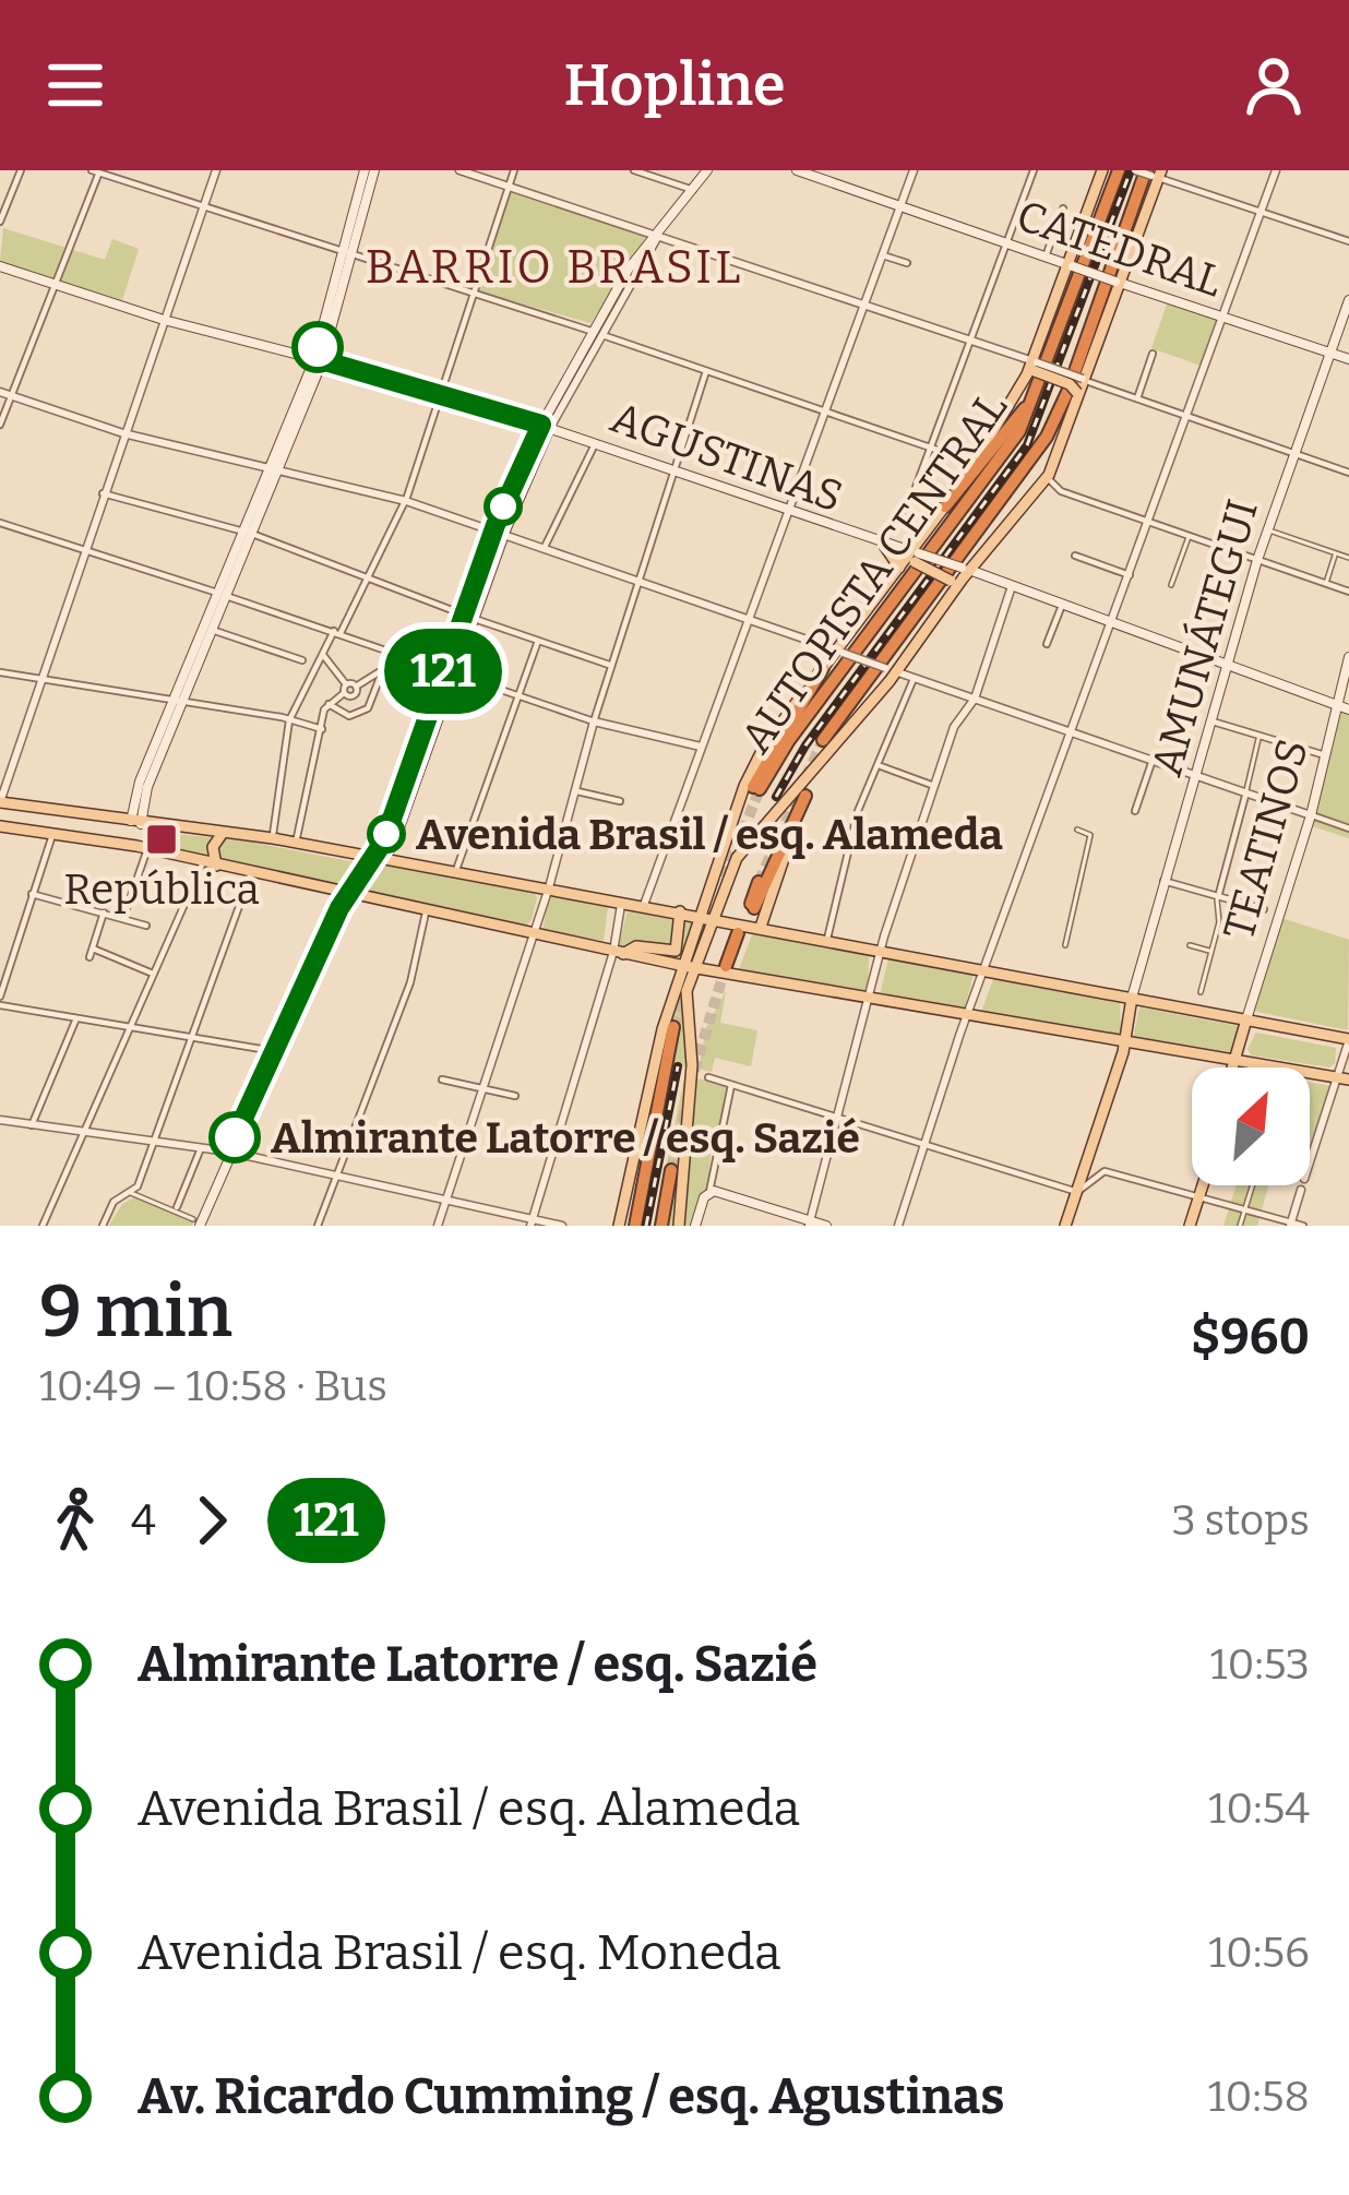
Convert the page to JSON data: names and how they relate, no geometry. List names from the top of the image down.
{
  "streets": {
    "highway": ["AUTOPISTA CENTRAL"],
    "main road": [
      "CATEDRAL",
      "AGUSTINAS",
      "AMUNÁTEGUI",
      "TEATINOS"
    ]
  },
  "crossings": [
    ["CATEDRAL", "AMUNÁTEGUI"],
    ["AGUSTINAS", "AMUNÁTEGUI"],
    ["AGUSTINAS", "TEATINOS"]
  ],
  "districts": ["BARRIO BRASIL"],
  "places": {
    "other": ["Avenida Brasil / esq. Alameda", "Almirante Latorre / esq. Sazié"],
    "transit": ["República"]
  },
  "lines": ["bus line 121"],
  "north": "top right",
  "page": {
    "header": "Hopline",
    "on_map": "121",
    "heading": ["9 min", "10:49 – 10:58 · Bus", "$960"],
    "legs": ["4", "121", "3 stops"],
    "list": [
      {
        "name": "Almirante Latorre / esq. Sazié",
        "value": "10:53"
      },
      {
        "name": "Avenida Brasil / esq. Alameda",
        "value": "10:54"
      },
      {
        "name": "Avenida Brasil / esq. Moneda",
        "value": "10:56"
      },
      {
        "name": "Av. Ricardo Cumming / esq. Agustinas",
        "value": "10:58"
      }
    ]
  }
}
